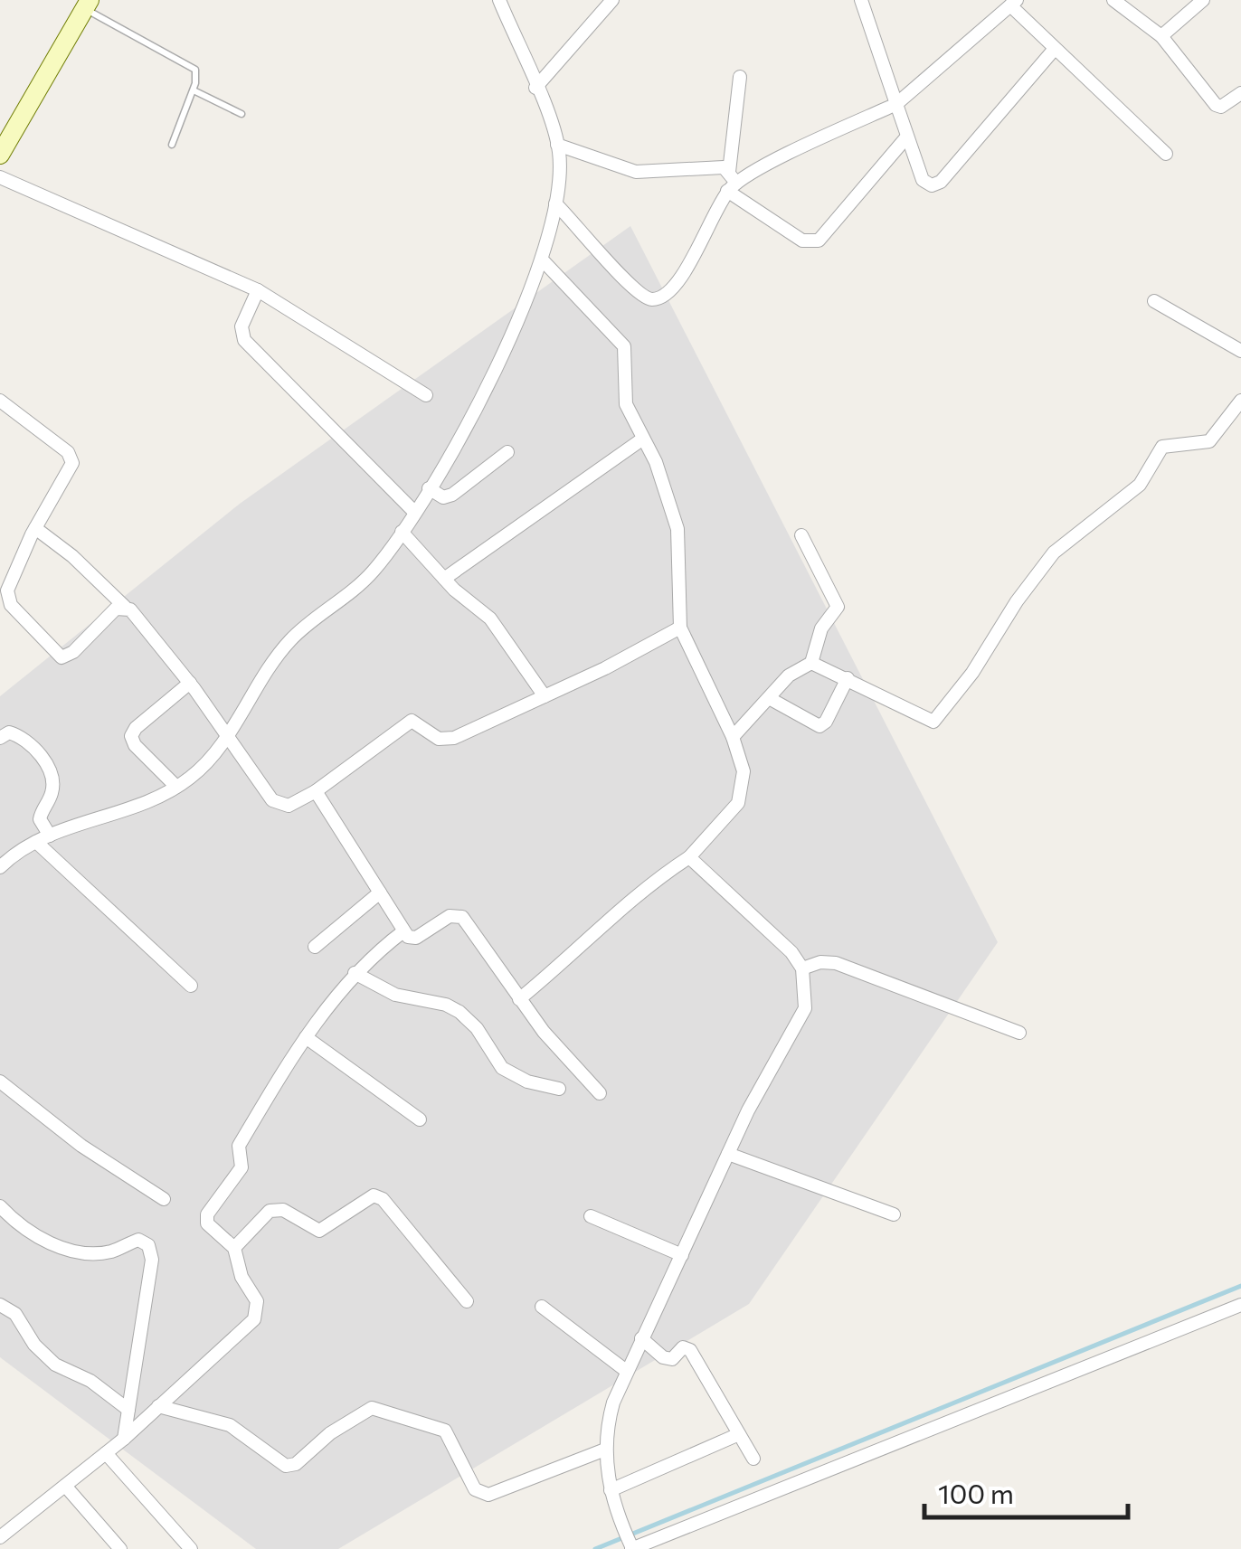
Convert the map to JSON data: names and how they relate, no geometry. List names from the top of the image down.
{
  "scale_bar": "100 m"
}
